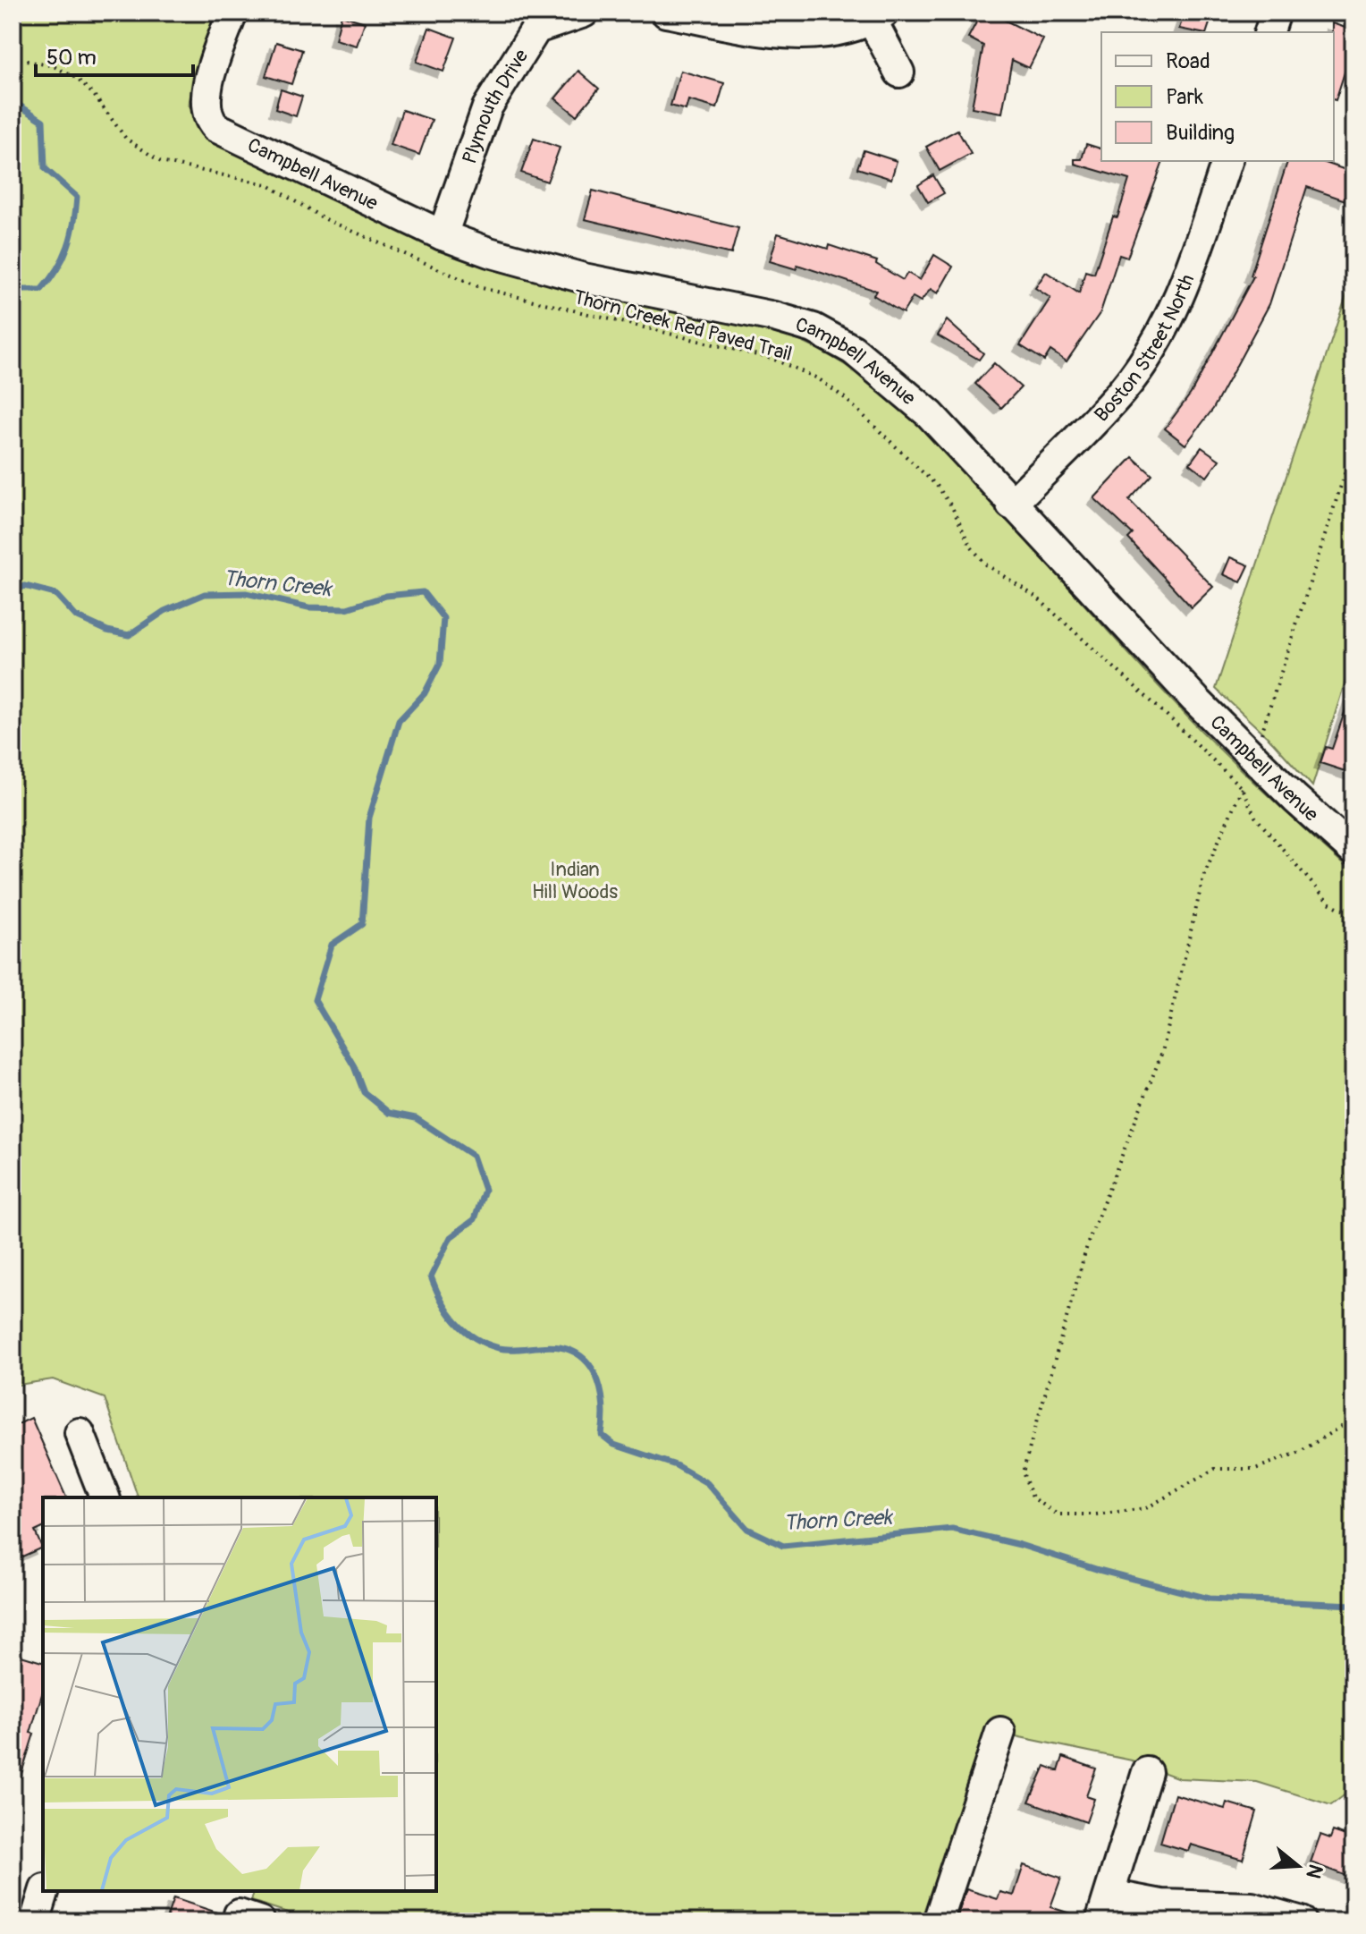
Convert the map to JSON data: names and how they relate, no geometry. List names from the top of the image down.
{
  "streets": {
    "street": ["Plymouth Drive", "Campbell Avenue", "Boston Street North"],
    "path": ["Thorn Creek Red Paved Trail"]
  },
  "crossings": [
    ["Plymouth Drive", "Campbell Avenue"],
    ["Campbell Avenue", "Boston Street North"]
  ],
  "water": ["Thorn Creek"],
  "parks": ["Indian Hill Woods"],
  "legend": ["Road", "Park", "Building"],
  "scale_bar": "50 m",
  "north": "right"
}
